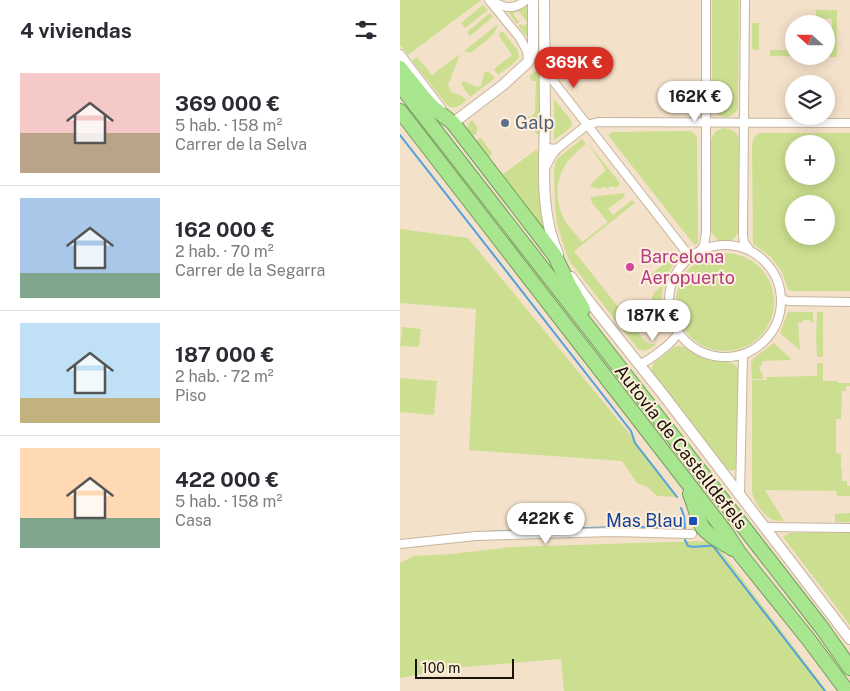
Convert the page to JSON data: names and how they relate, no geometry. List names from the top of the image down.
{
  "streets": {
    "highway": ["Autovia de Castelldefels"]
  },
  "places": {
    "other": ["Galp", "Barcelona Aeropuerto"],
    "transit": ["Mas Blau"]
  },
  "scale_bar": "100 m",
  "north": "left",
  "page": {
    "heading": "4 viviendas",
    "map_buttons": ["+", "−"],
    "price": [
      "369K €",
      "162K €",
      "187K €",
      "422K €"
    ],
    "list": [
      {
        "name": "369 000 €",
        "note": "5 hab. · 158 m² · Carrer de la Selva"
      },
      {
        "name": "162 000 €",
        "note": "2 hab. · 70 m² · Carrer de la Segarra"
      },
      {
        "name": "187 000 €",
        "note": "2 hab. · 72 m² · Piso"
      },
      {
        "name": "422 000 €",
        "note": "5 hab. · 158 m² · Casa"
      }
    ],
    "scale": "100 m"
  }
}
